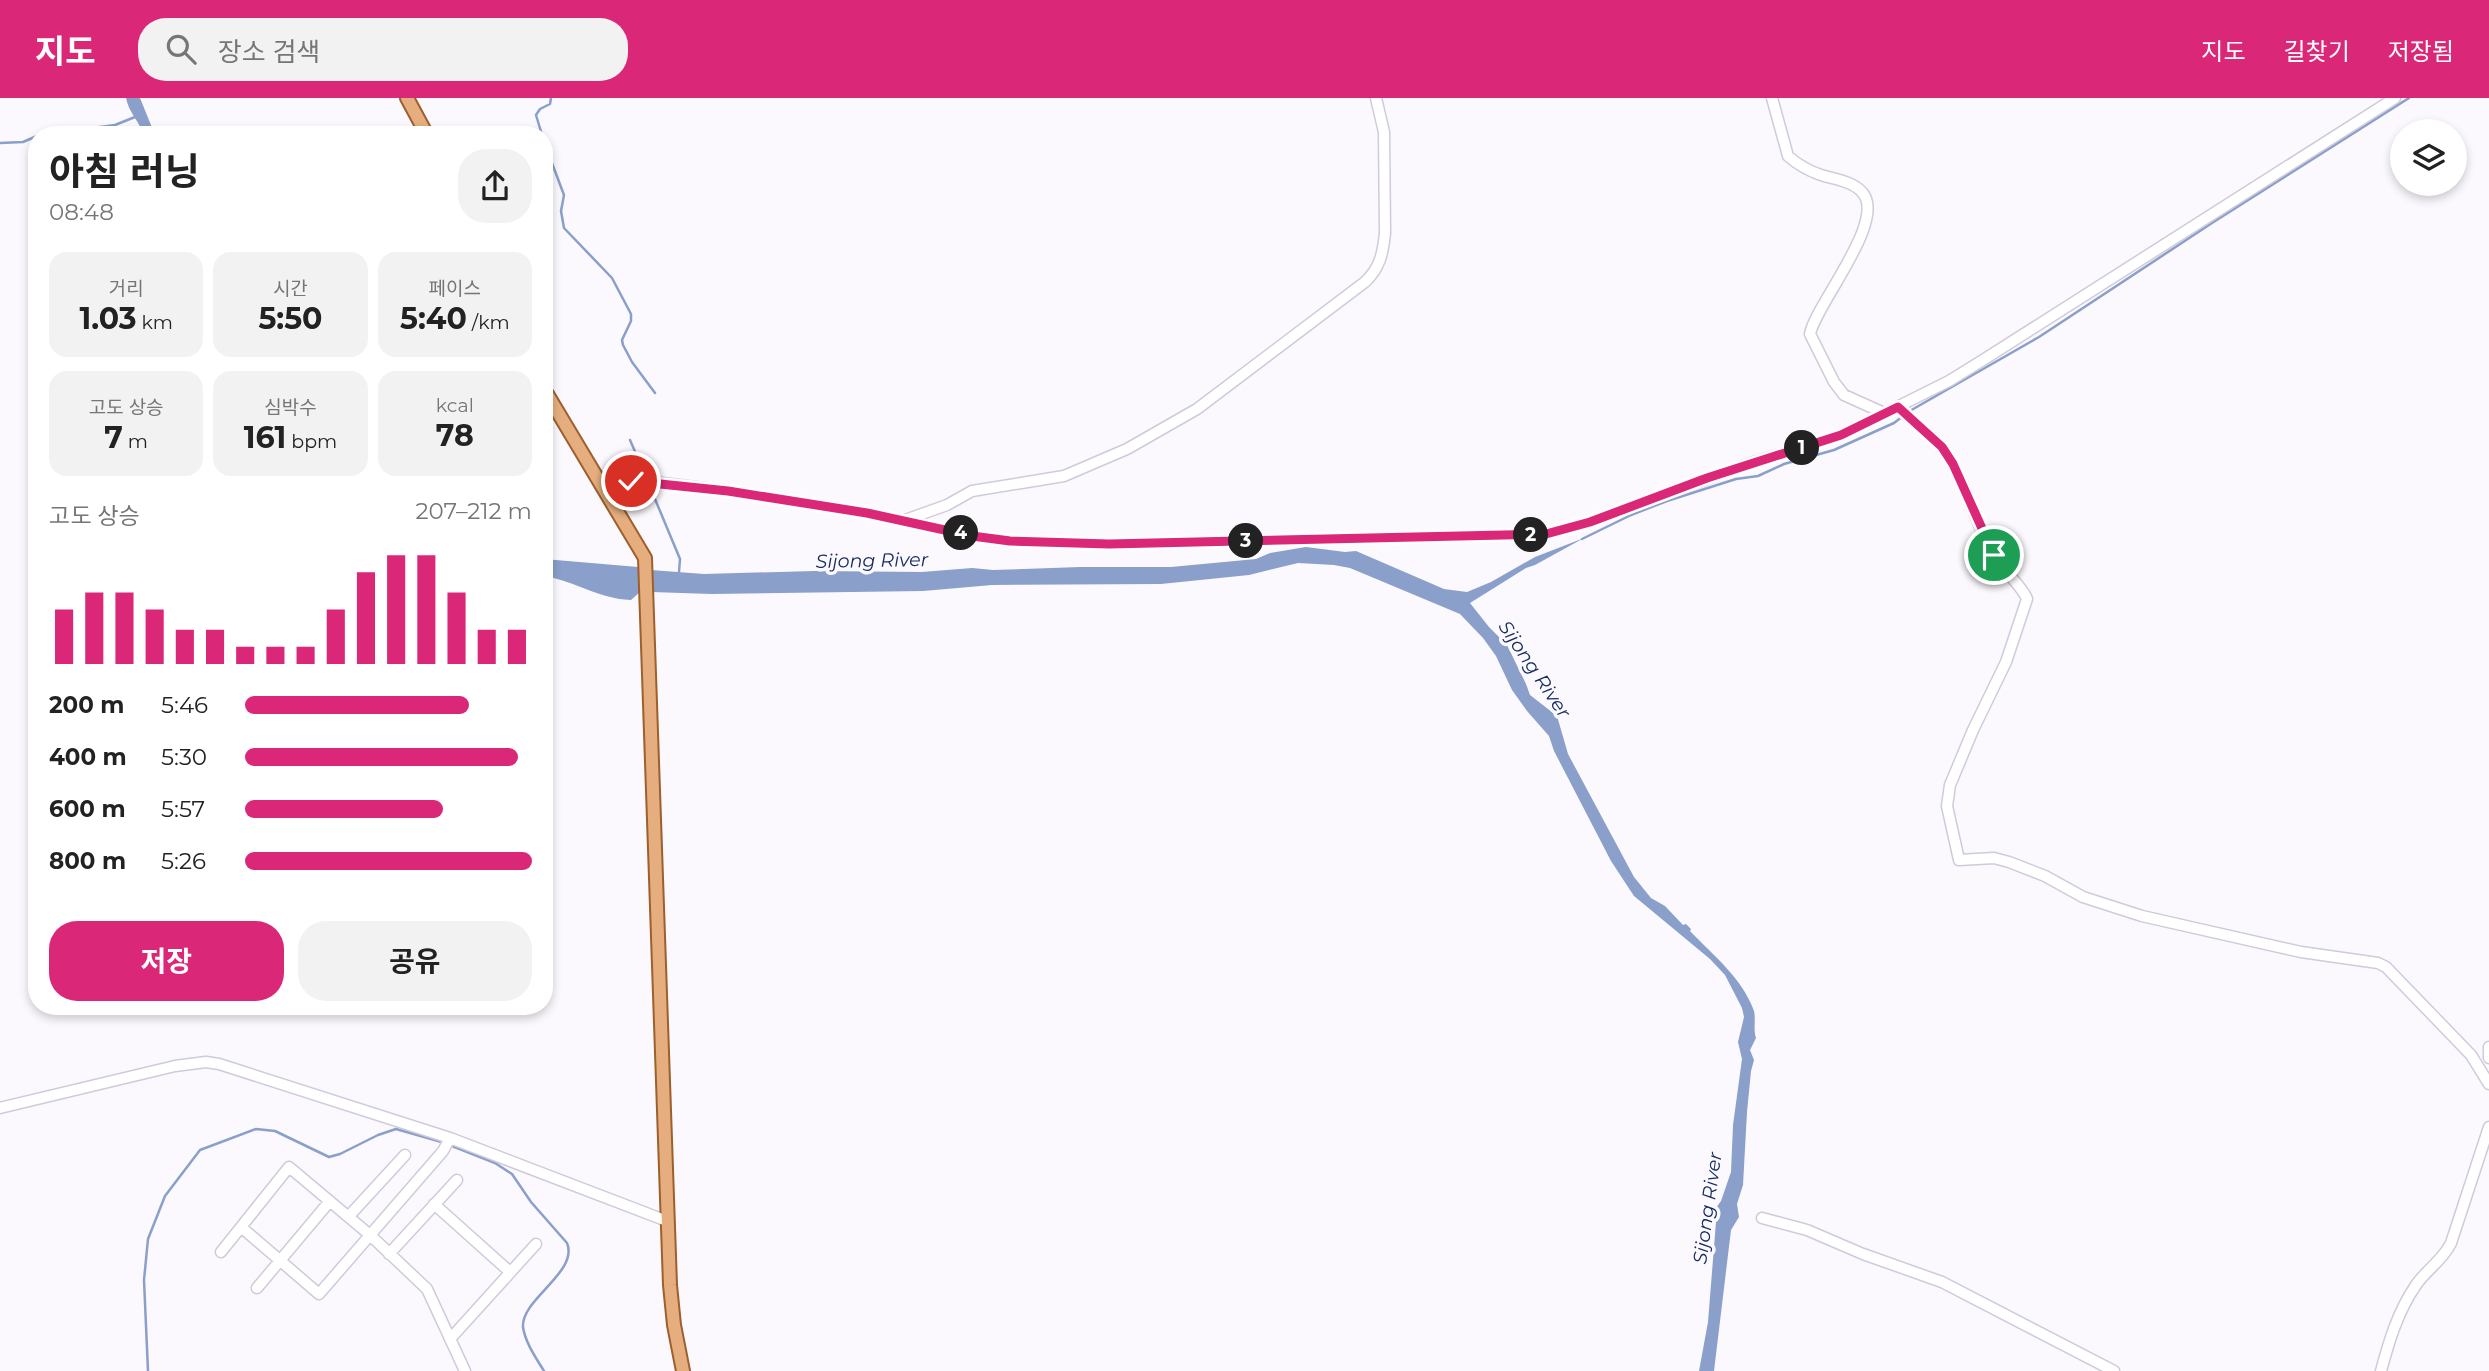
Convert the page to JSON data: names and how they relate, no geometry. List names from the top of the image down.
{
  "water": ["Sijong River"],
  "page": {
    "header": "지도",
    "search": "장소 검색",
    "nav": ["지도", "길찾기", "저장됨"],
    "heading": ["아침 러닝", "08:48"],
    "stats": [
      ["거리", "1.03 km"],
      ["시간", "5:50"],
      ["페이스", "5:40 /km"],
      ["고도 상승", "7 m"],
      ["심박수", "161 bpm"],
      ["kcal", "78"]
    ],
    "pins": [
      "1",
      "4",
      "2",
      "3"
    ],
    "chart": ["고도 상승", "207–212 m"],
    "list": [
      {
        "name": "200 m",
        "note": "5:46"
      },
      {
        "name": "400 m",
        "note": "5:30"
      },
      {
        "name": "600 m",
        "note": "5:57"
      },
      {
        "name": "800 m",
        "note": "5:26"
      }
    ],
    "buttons": ["저장", "공유"]
  }
}
